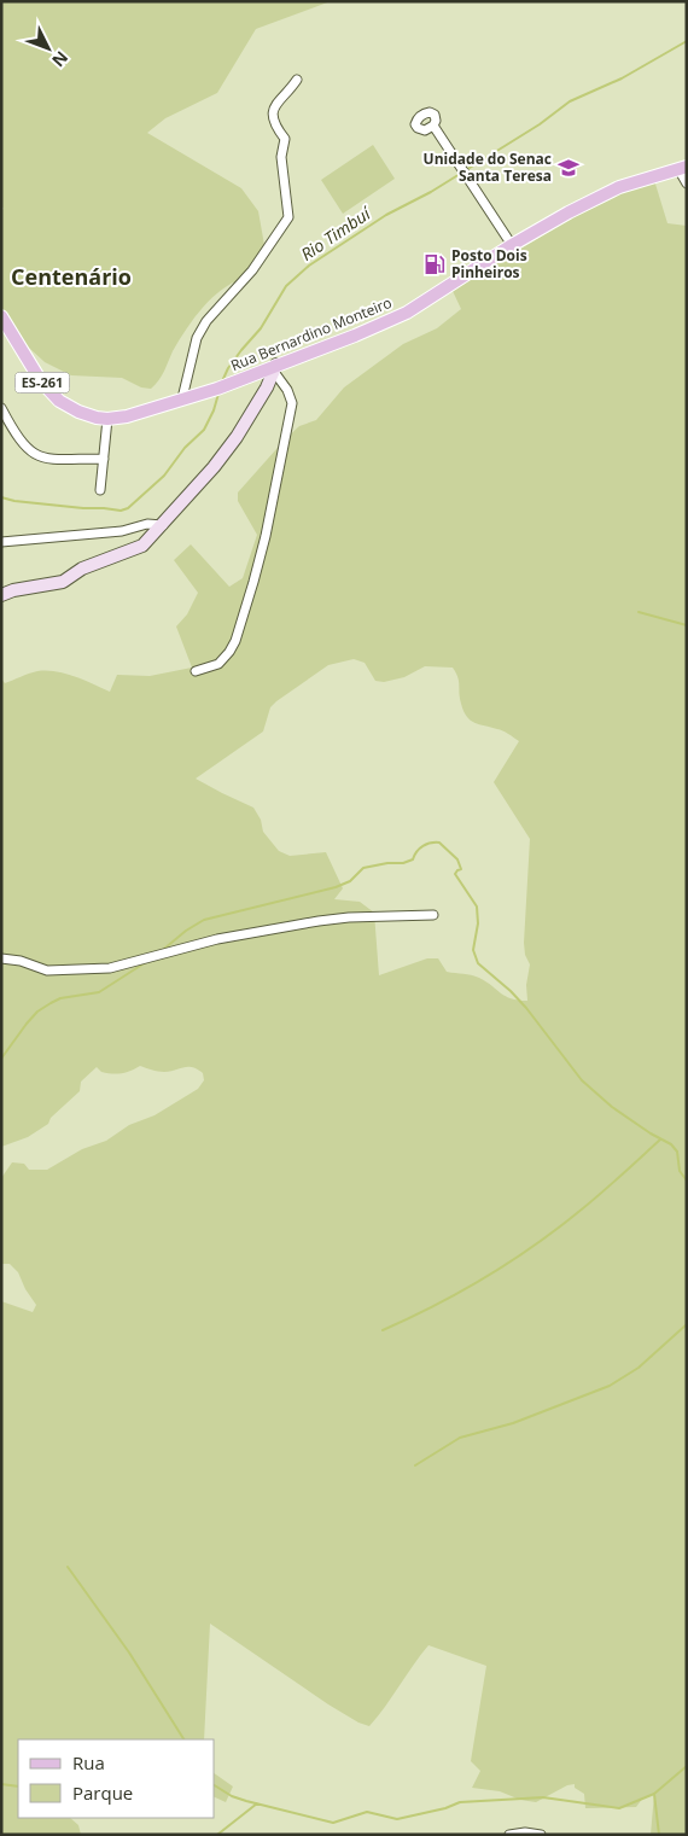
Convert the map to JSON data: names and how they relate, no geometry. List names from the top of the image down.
{
  "streets": {
    "main road": ["Rua Bernardino Monteiro", "ES-261"]
  },
  "districts": ["Centenário"],
  "water": ["Rio Timbuí"],
  "places": {
    "school or university": ["Unidade do Senac Santa Teresa"],
    "fuel station": ["Posto Dois Pinheiros"]
  },
  "legend": ["Rua", "Parque"],
  "north": "bottom right"
}
